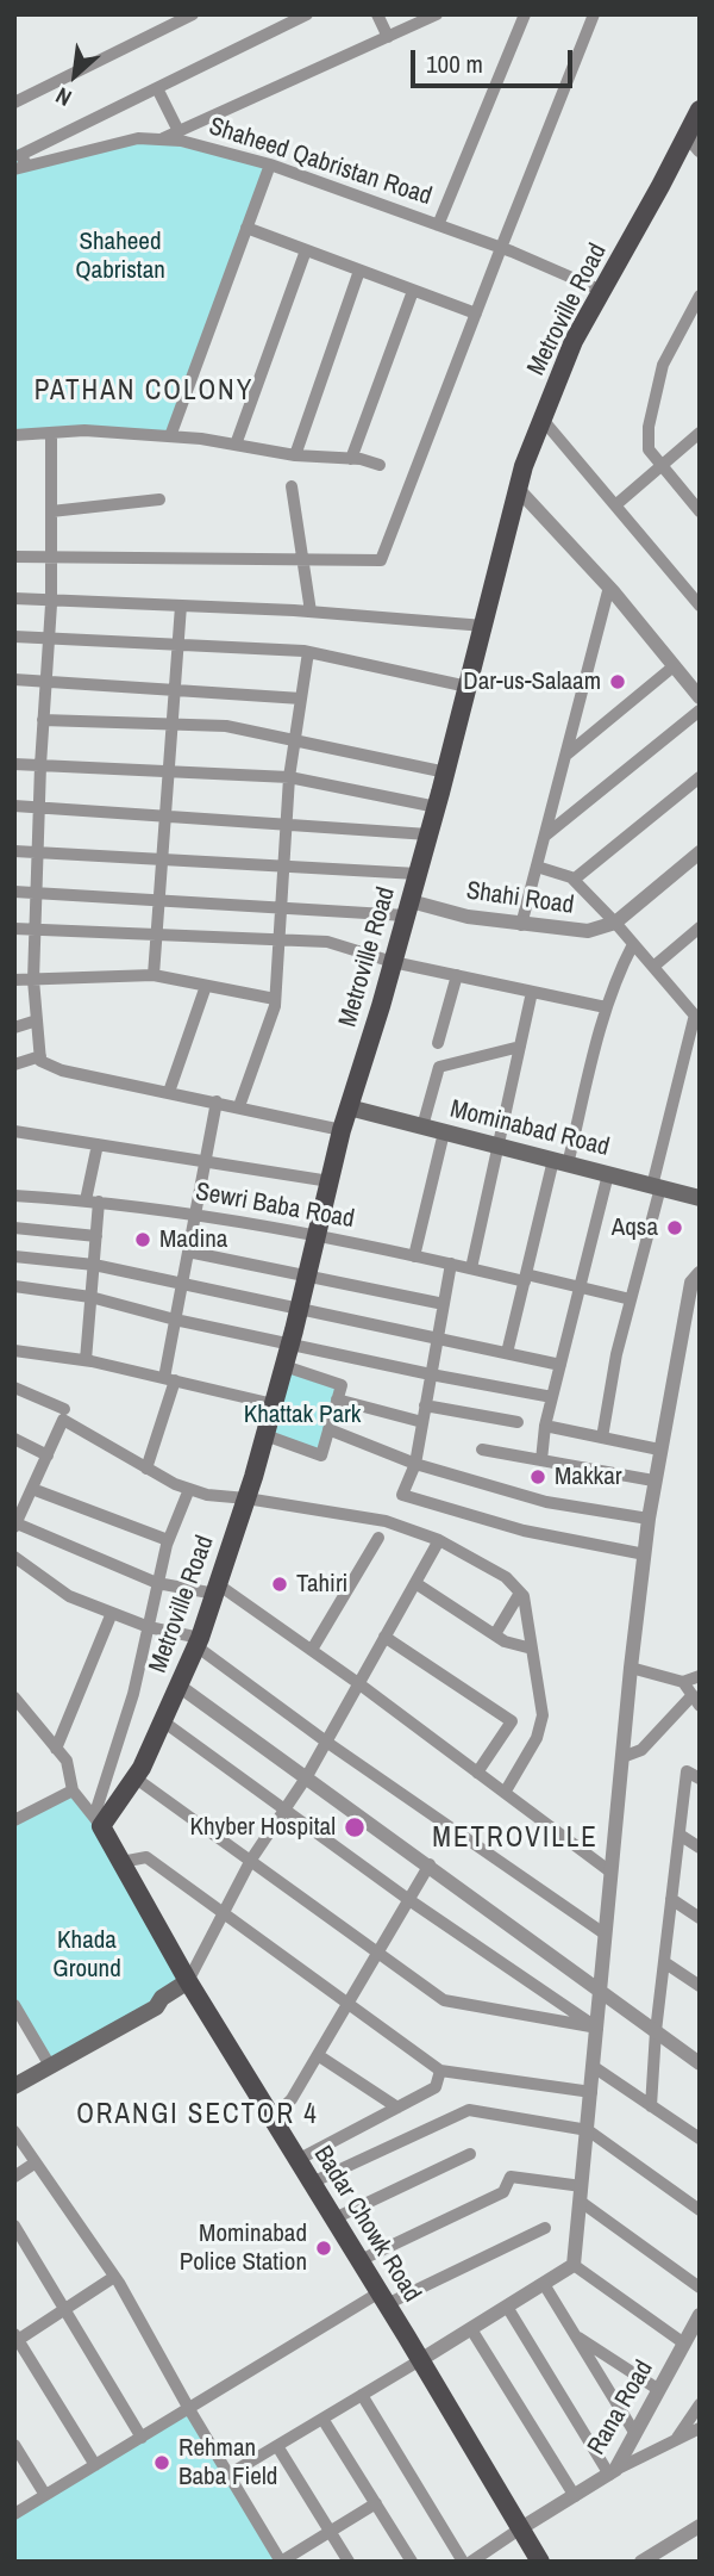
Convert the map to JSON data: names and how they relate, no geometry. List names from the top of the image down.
{
  "streets": {
    "main road": ["Metroville Road", "Mominabad Road", "Badar Chowk Road"],
    "street": [
      "Shaheed Qabristan Road",
      "Shahi Road",
      "Sewri Baba Road",
      "Rana Road"
    ]
  },
  "crossings": [
    ["Shaheed Qabristan Road", "Metroville Road"],
    ["Metroville Road", "Shahi Road"],
    ["Metroville Road", "Mominabad Road"],
    ["Metroville Road", "Sewri Baba Road"],
    ["Metroville Road", "Badar Chowk Road"],
    ["Badar Chowk Road", "Rana Road"]
  ],
  "districts": ["PATHAN COLONY", "METROVILLE", "ORANGI SECTOR 4"],
  "parks": ["Shaheed Qabristan", "Khattak Park", "Khada Ground"],
  "places": [
    "Dar-us-Salaam",
    "Aqsa",
    "Madina",
    "Makkar",
    "Tahiri",
    "Khyber Hospital",
    "Mominabad Police Station",
    "Rehman Baba Field"
  ],
  "scale_bar": "100 m",
  "north": "bottom left"
}
